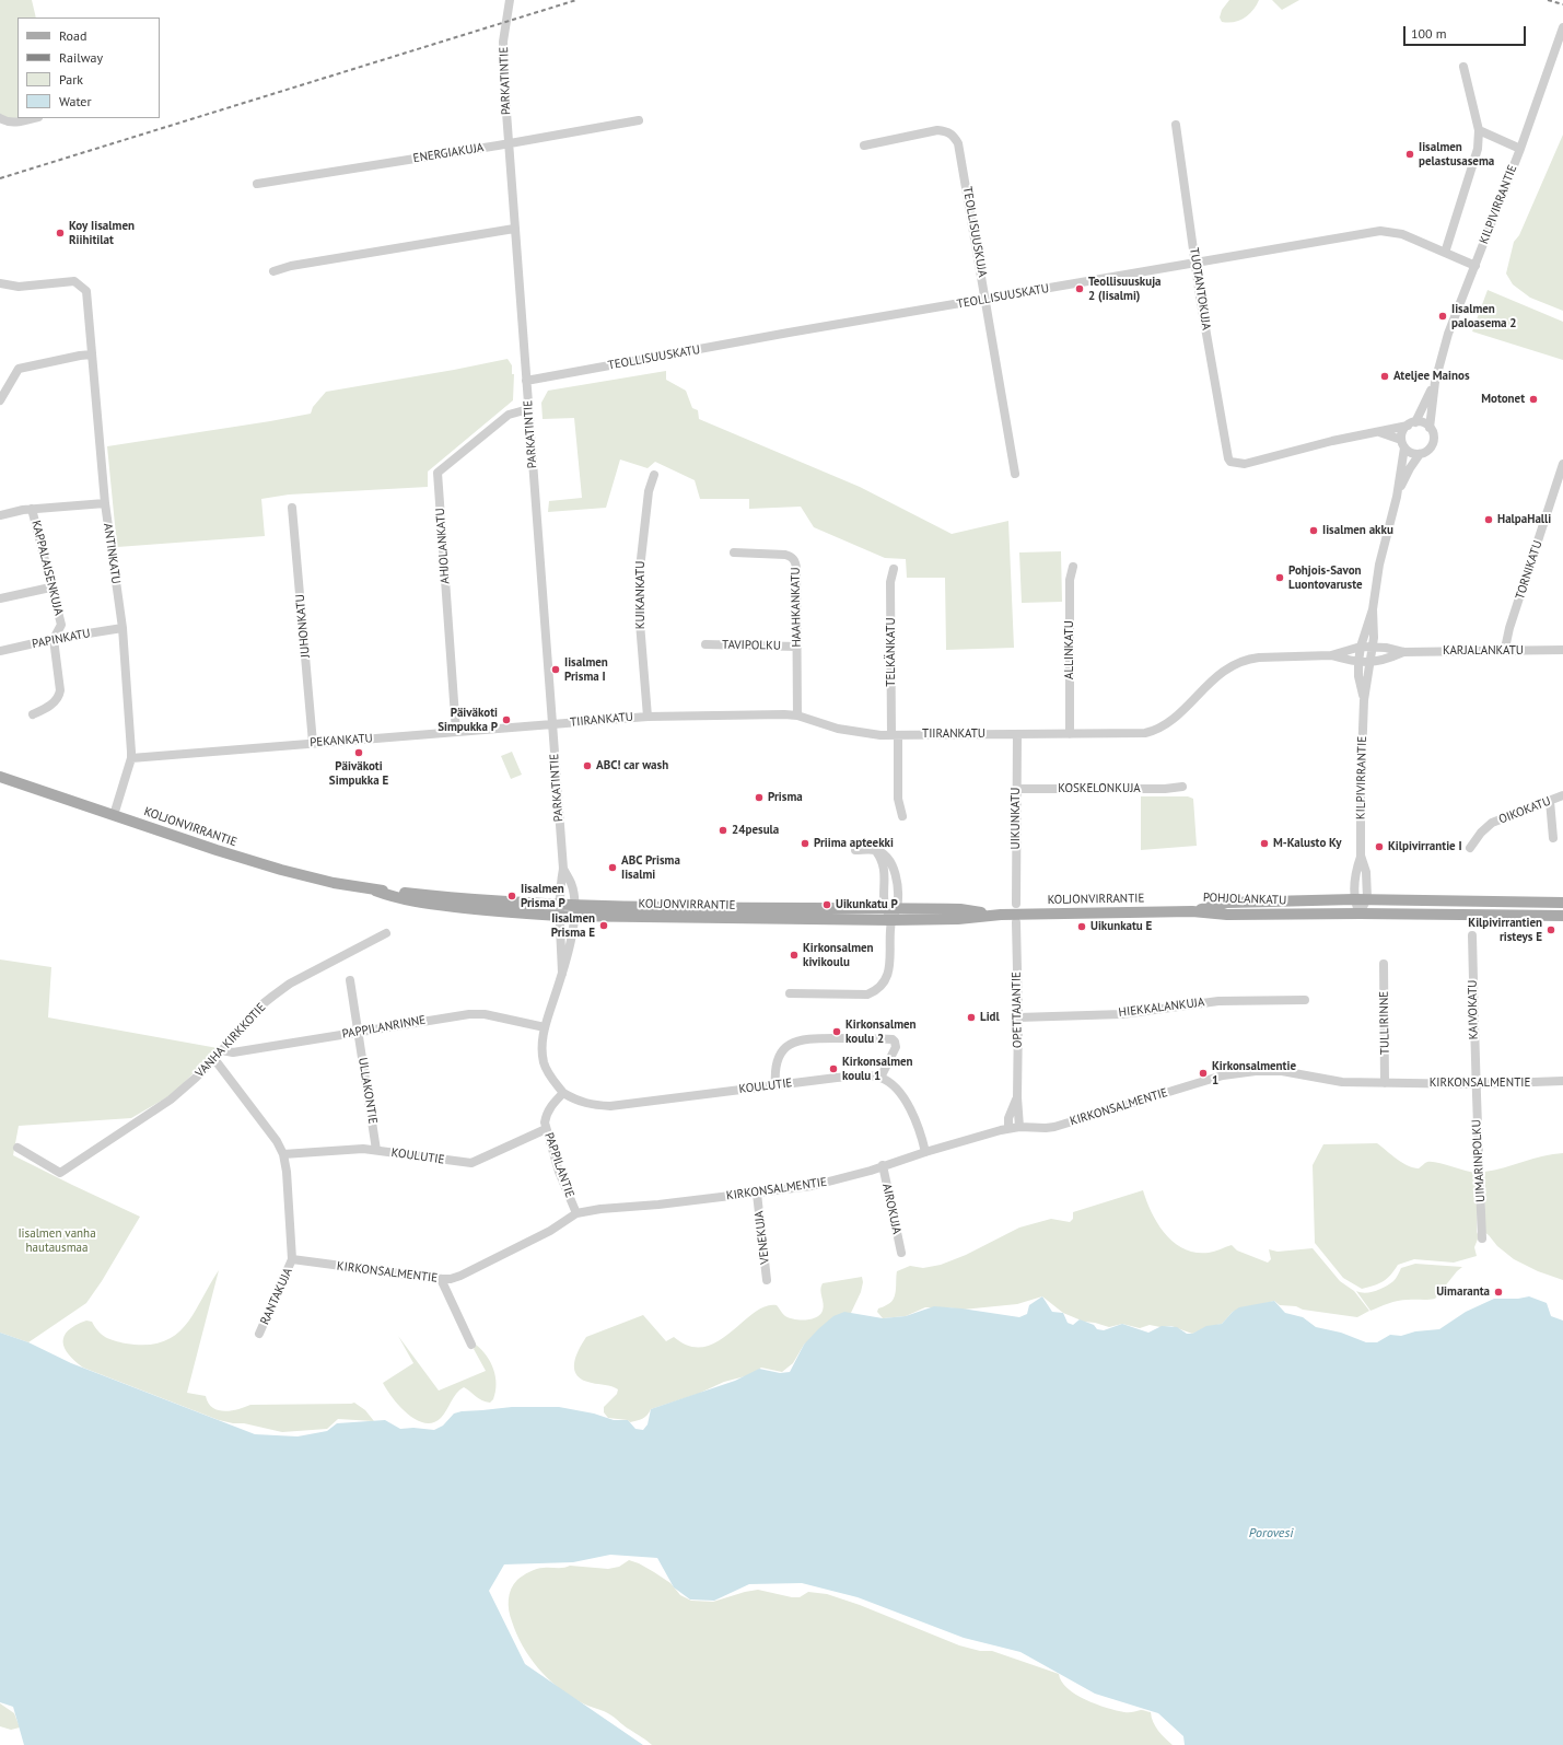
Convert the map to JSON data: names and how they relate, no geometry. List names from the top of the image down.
{
  "streets": {
    "main road": ["KOLJONVIRRANTIE", "POHJOLANKATU"],
    "street": [
      "PARKATINTIE",
      "ENERGIAKUJA",
      "KILPIVIRRANTIE",
      "TEOLLISUUSKUJA",
      "TUOTANTOKUJA",
      "TEOLLISUUSKATU",
      "AHJOLANKATU",
      "ANTINKATU",
      "KAPPALAISENKUJA",
      "TORNIKATU",
      "KUIKANKATU",
      "HAAHKANKATU",
      "JUHONKATU",
      "PAPINKATU",
      "TAVIPOLKU",
      "ALLINKATU",
      "KARJALANKATU",
      "TELKÄNKATU",
      "TIIRANKATU",
      "PEKANKATU",
      "KOSKELONKUJA",
      "OIKOKATU",
      "UIKUNKATU",
      "HIEKKALANKUJA",
      "OPETTAJANTIE",
      "KAIVOKATU",
      "TULLIRINNE",
      "PAPPILANRINNE",
      "VANHA KIRKKOTIE",
      "KIRKONSALMENTIE",
      "KOULUTIE",
      "ULLAKONTIE",
      "UIMARINPOLKU",
      "PAPPILANTIE",
      "AIROKUJA",
      "VENEKUJA",
      "RANTAKUJA"
    ]
  },
  "crossings": [
    ["PARKATINTIE", "ENERGIAKUJA"],
    ["PARKATINTIE", "TEOLLISUUSKATU"],
    ["PARKATINTIE", "AHJOLANKATU"],
    ["PARKATINTIE", "TIIRANKATU"],
    ["PARKATINTIE", "PEKANKATU"],
    ["PARKATINTIE", "KOLJONVIRRANTIE"],
    ["KILPIVIRRANTIE", "TEOLLISUUSKATU"],
    ["KILPIVIRRANTIE", "KARJALANKATU"],
    ["KILPIVIRRANTIE", "TIIRANKATU"],
    ["KILPIVIRRANTIE", "POHJOLANKATU"],
    ["TEOLLISUUSKUJA", "TEOLLISUUSKATU"],
    ["TUOTANTOKUJA", "TEOLLISUUSKATU"],
    ["AHJOLANKATU", "PEKANKATU"],
    ["ANTINKATU", "PAPINKATU"],
    ["ANTINKATU", "PEKANKATU"],
    ["ANTINKATU", "KOLJONVIRRANTIE"],
    ["KAPPALAISENKUJA", "PAPINKATU"],
    ["TORNIKATU", "KARJALANKATU"],
    ["KUIKANKATU", "TIIRANKATU"],
    ["HAAHKANKATU", "TAVIPOLKU"],
    ["HAAHKANKATU", "TIIRANKATU"],
    ["JUHONKATU", "PEKANKATU"],
    ["ALLINKATU", "TIIRANKATU"],
    ["KARJALANKATU", "TIIRANKATU"],
    ["TELKÄNKATU", "TIIRANKATU"],
    ["TIIRANKATU", "PEKANKATU"],
    ["TIIRANKATU", "UIKUNKATU"],
    ["KOSKELONKUJA", "UIKUNKATU"],
    ["KOLJONVIRRANTIE", "POHJOLANKATU"],
    ["HIEKKALANKUJA", "OPETTAJANTIE"],
    ["OPETTAJANTIE", "KIRKONSALMENTIE"],
    ["KAIVOKATU", "KIRKONSALMENTIE"],
    ["KAIVOKATU", "UIMARINPOLKU"],
    ["TULLIRINNE", "KIRKONSALMENTIE"],
    ["PAPPILANRINNE", "VANHA KIRKKOTIE"],
    ["PAPPILANRINNE", "ULLAKONTIE"],
    ["KIRKONSALMENTIE", "UIMARINPOLKU"],
    ["KIRKONSALMENTIE", "PAPPILANTIE"],
    ["KIRKONSALMENTIE", "AIROKUJA"],
    ["KIRKONSALMENTIE", "VENEKUJA"],
    ["KIRKONSALMENTIE", "RANTAKUJA"],
    ["KOULUTIE", "ULLAKONTIE"],
    ["KOULUTIE", "PAPPILANTIE"]
  ],
  "water": ["Porovesi"],
  "parks": ["Iisalmen vanha hautausmaa"],
  "places": [
    "Iisalmen pelastusasema",
    "Koy Iisalmen Riihitilat",
    "Teollisuuskuja 2 (Iisalmi)",
    "Iisalmen paloasema 2",
    "Ateljee Mainos",
    "Motonet",
    "HalpaHalli",
    "Iisalmen akku",
    "Pohjois-Savon Luontovaruste",
    "Iisalmen Prisma I",
    "Päiväkoti Simpukka P",
    "Päiväkoti Simpukka E",
    "ABC! car wash",
    "Prisma",
    "24pesula",
    "Priima apteekki",
    "M-Kalusto Ky",
    "Kilpivirrantie I",
    "ABC Prisma Iisalmi",
    "Iisalmen Prisma P",
    "Uikunkatu P",
    "Iisalmen Prisma E",
    "Uikunkatu E",
    "Kilpivirrantien risteys E",
    "Kirkonsalmen kivikoulu",
    "Lidl",
    "Kirkonsalmen koulu 2",
    "Kirkonsalmen koulu 1",
    "Kirkonsalmentie 1",
    "Uimaranta"
  ],
  "legend": [
    "Road",
    "Railway",
    "Park",
    "Water"
  ],
  "scale_bar": "100 m"
}
